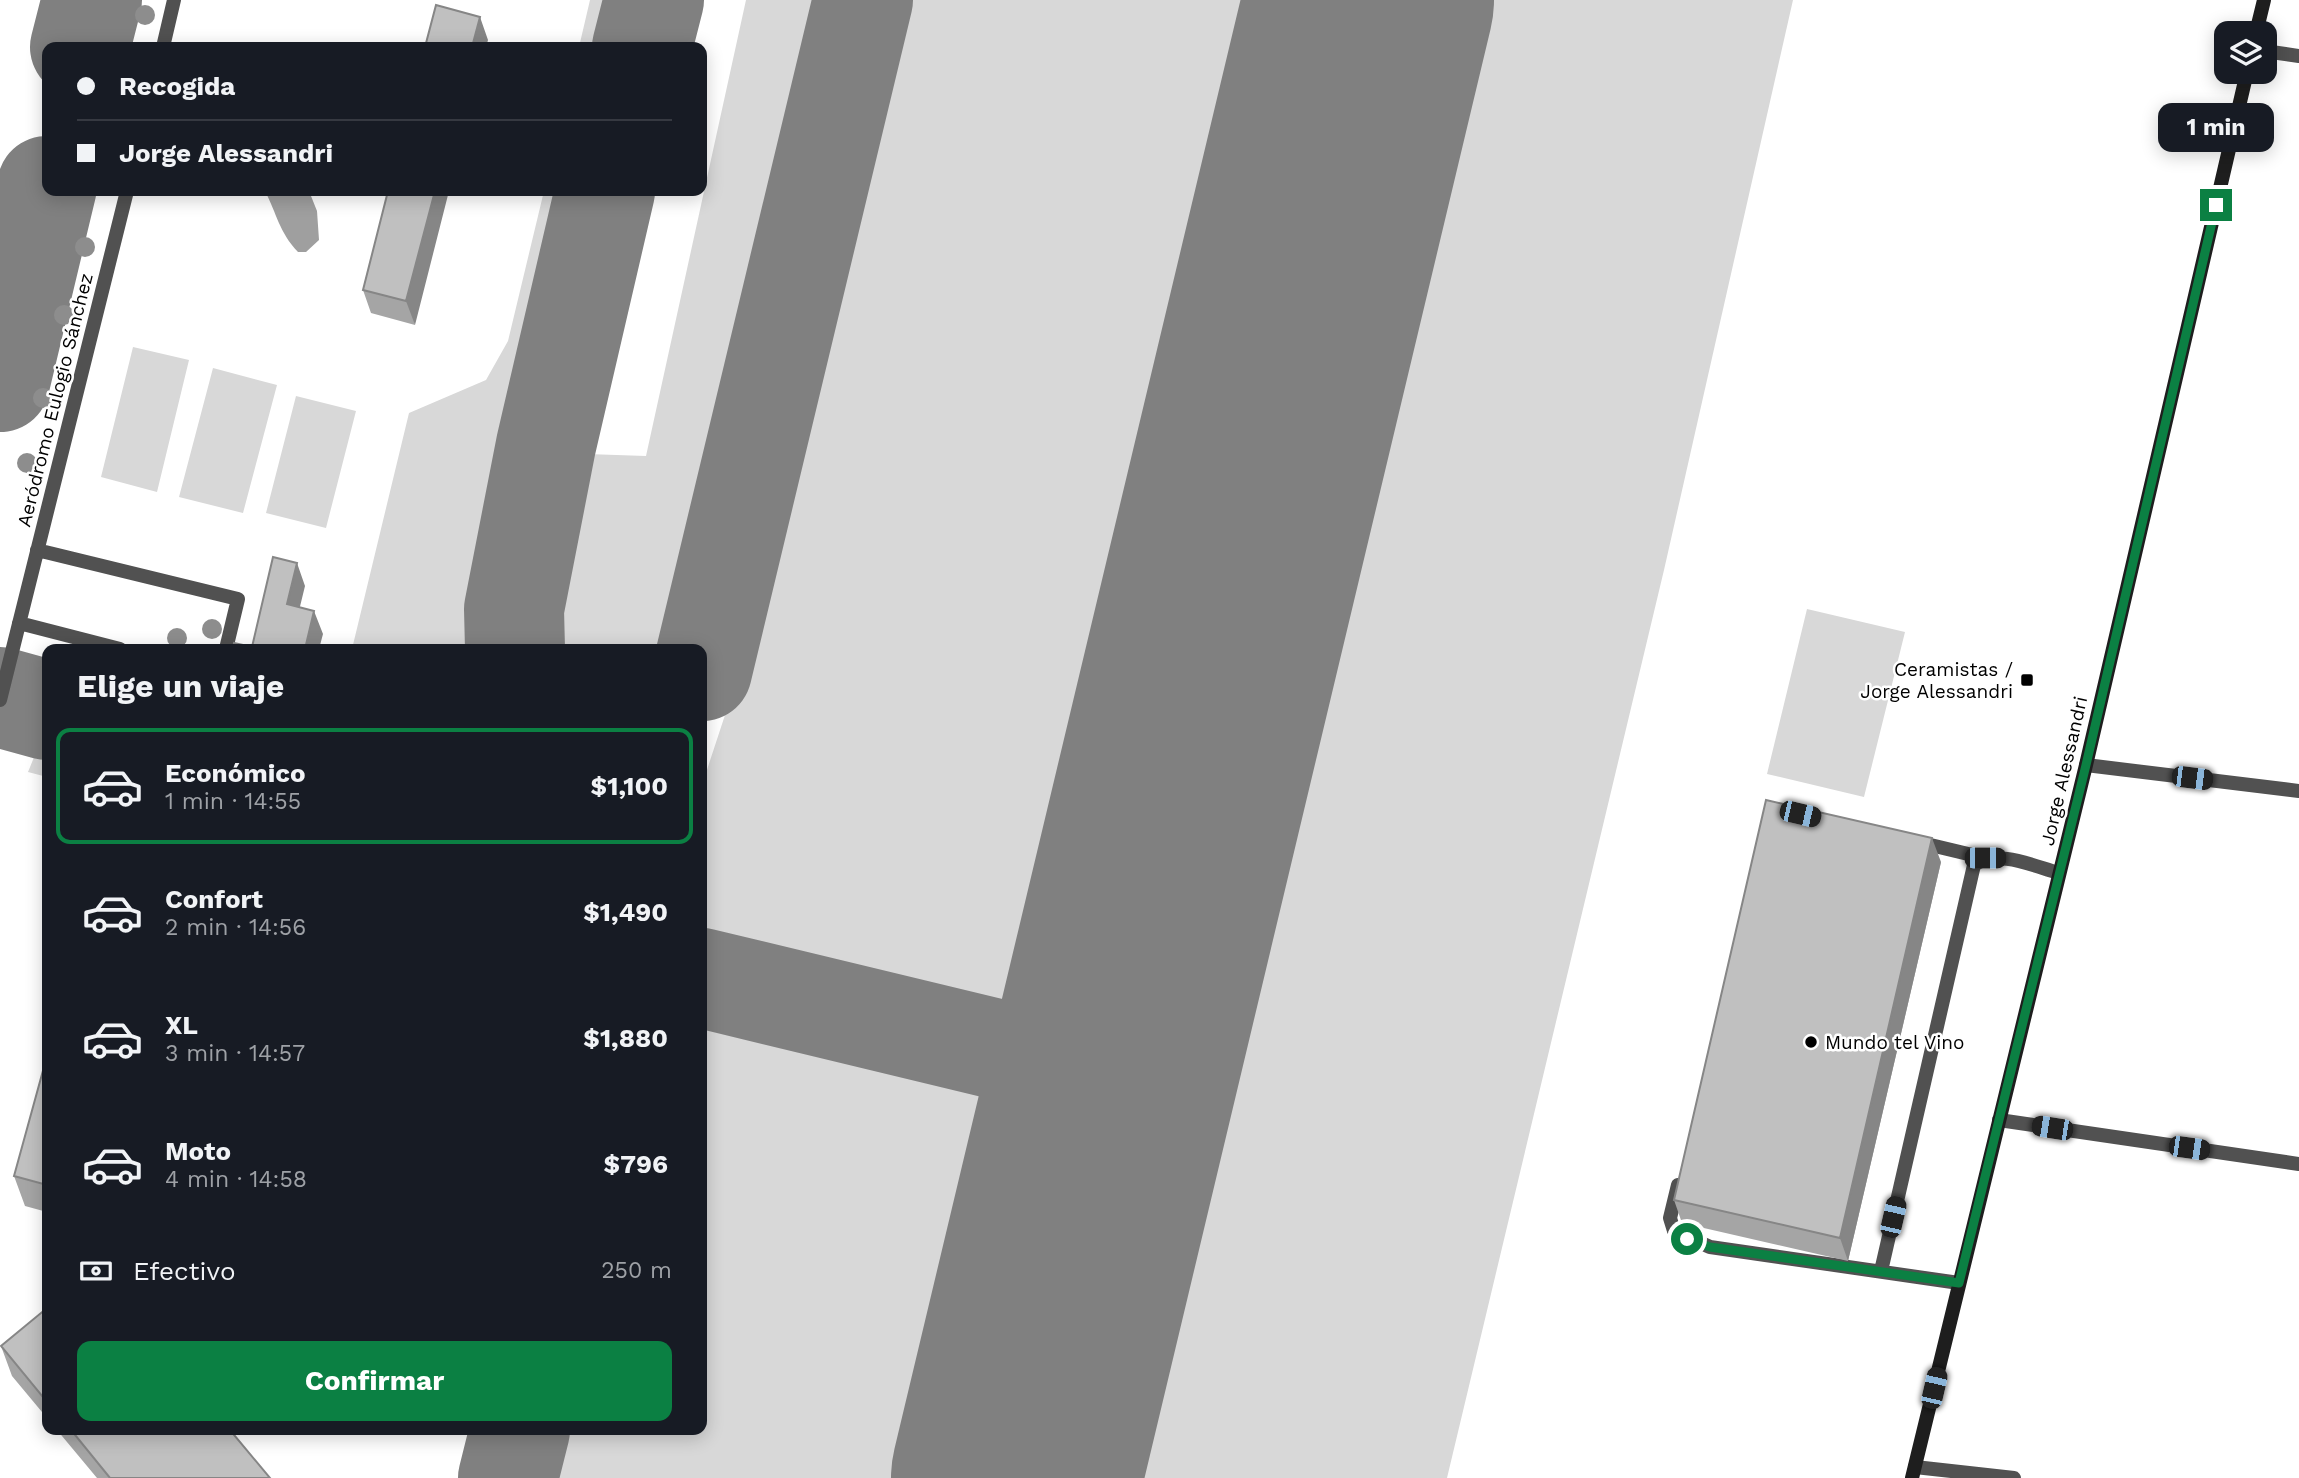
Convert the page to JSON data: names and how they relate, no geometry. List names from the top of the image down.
{
  "streets": {
    "main road": ["Jorge Alessandri"],
    "street": ["Aeródromo Eulogio Sánchez"]
  },
  "places": {
    "transit": ["Ceramistas / Jorge Alessandri"],
    "other": ["Mundo tel Vino"]
  },
  "page": {
    "banner": ["Recogida", "Jorge Alessandri"],
    "bubble": "1 min",
    "heading": "Elige un viaje",
    "list": [
      {
        "name": "Económico",
        "note": "1 min · 14:55",
        "value": "$1,100"
      },
      {
        "name": "Confort",
        "note": "2 min · 14:56",
        "value": "$1,490"
      },
      {
        "name": "XL",
        "note": "3 min · 14:57",
        "value": "$1,880"
      },
      {
        "name": "Moto",
        "note": "4 min · 14:58",
        "value": "$796"
      }
    ],
    "pay": ["Efectivo", "250 m"],
    "buttons": "Confirmar"
  }
}
